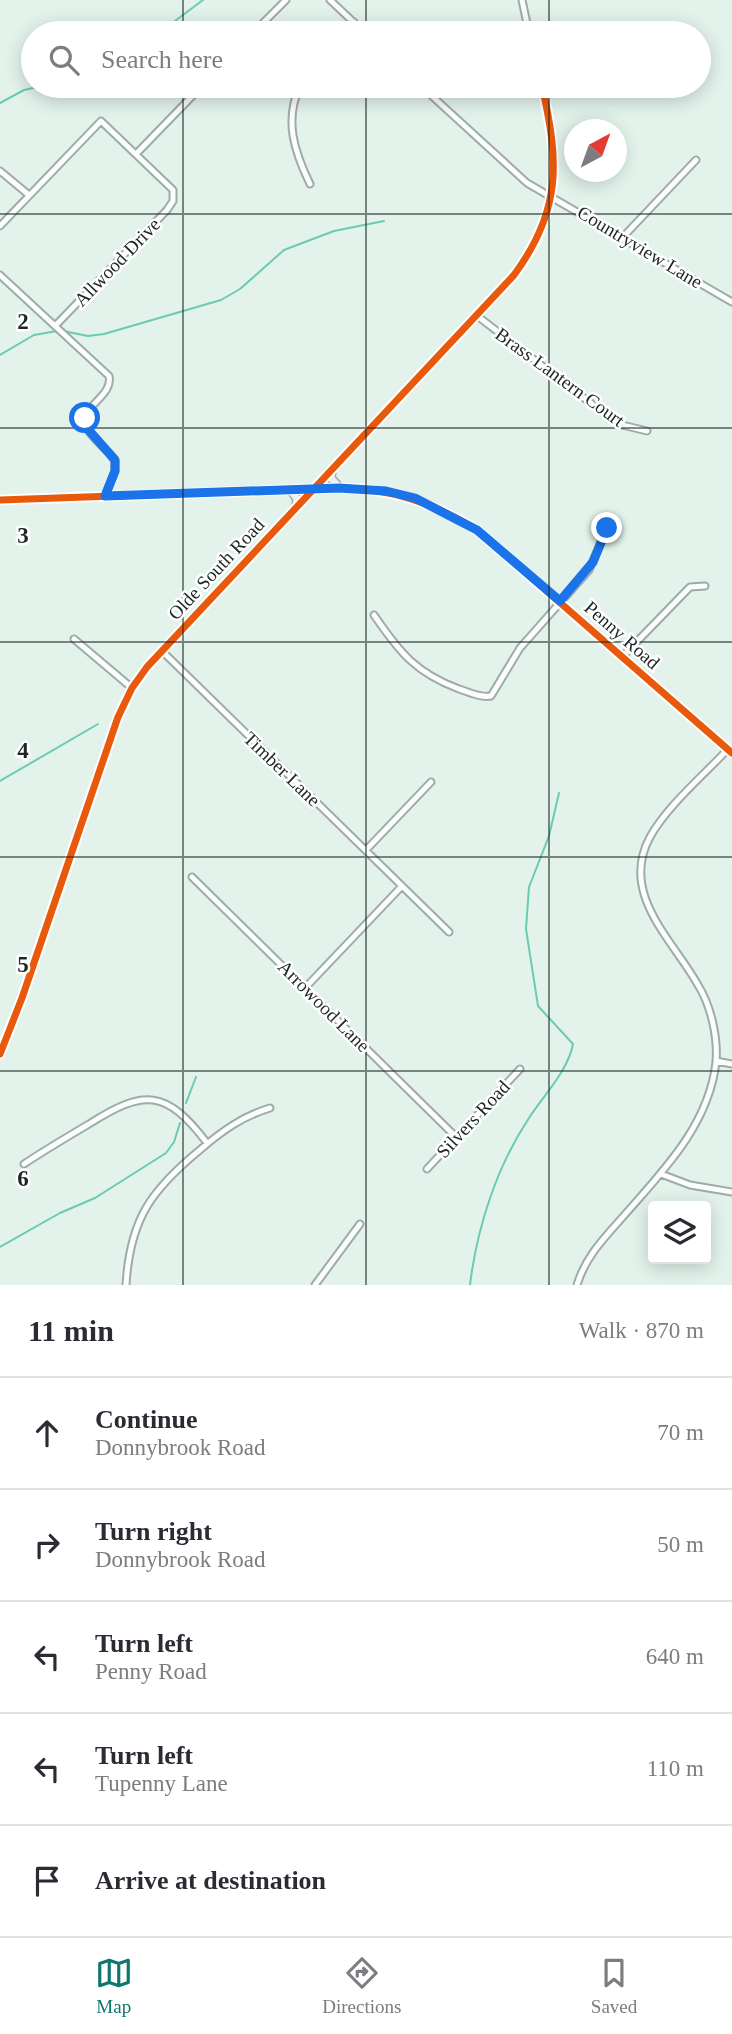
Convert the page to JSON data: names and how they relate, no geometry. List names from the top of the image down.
{
  "streets": {
    "street": [
      "Countryview Lane",
      "Allwood Drive",
      "Brass Lantern Court",
      "Olde South Road",
      "Penny Road",
      "Timber Lane",
      "Arrowood Lane",
      "Silvers Road"
    ]
  },
  "crossings": [
    ["Countryview Lane", "Olde South Road"],
    ["Brass Lantern Court", "Olde South Road"],
    ["Olde South Road", "Penny Road"],
    ["Olde South Road", "Timber Lane"],
    ["Arrowood Lane", "Silvers Road"]
  ],
  "north": "top right",
  "page": {
    "search": "Search here",
    "heading": ["11 min", "Walk · 870 m"],
    "list": [
      ["Continue", "Donnybrook Road", "70 m"],
      ["Turn right", "Donnybrook Road", "50 m"],
      ["Turn left", "Penny Road", "640 m"],
      ["Turn left", "Tupenny Lane", "110 m"],
      "Arrive at destination"
    ],
    "nav": ["Map", "Directions", "Saved"]
  },
  "grid": {
    "rows": [
      "2",
      "3",
      "4",
      "5",
      "6"
    ]
  }
}
